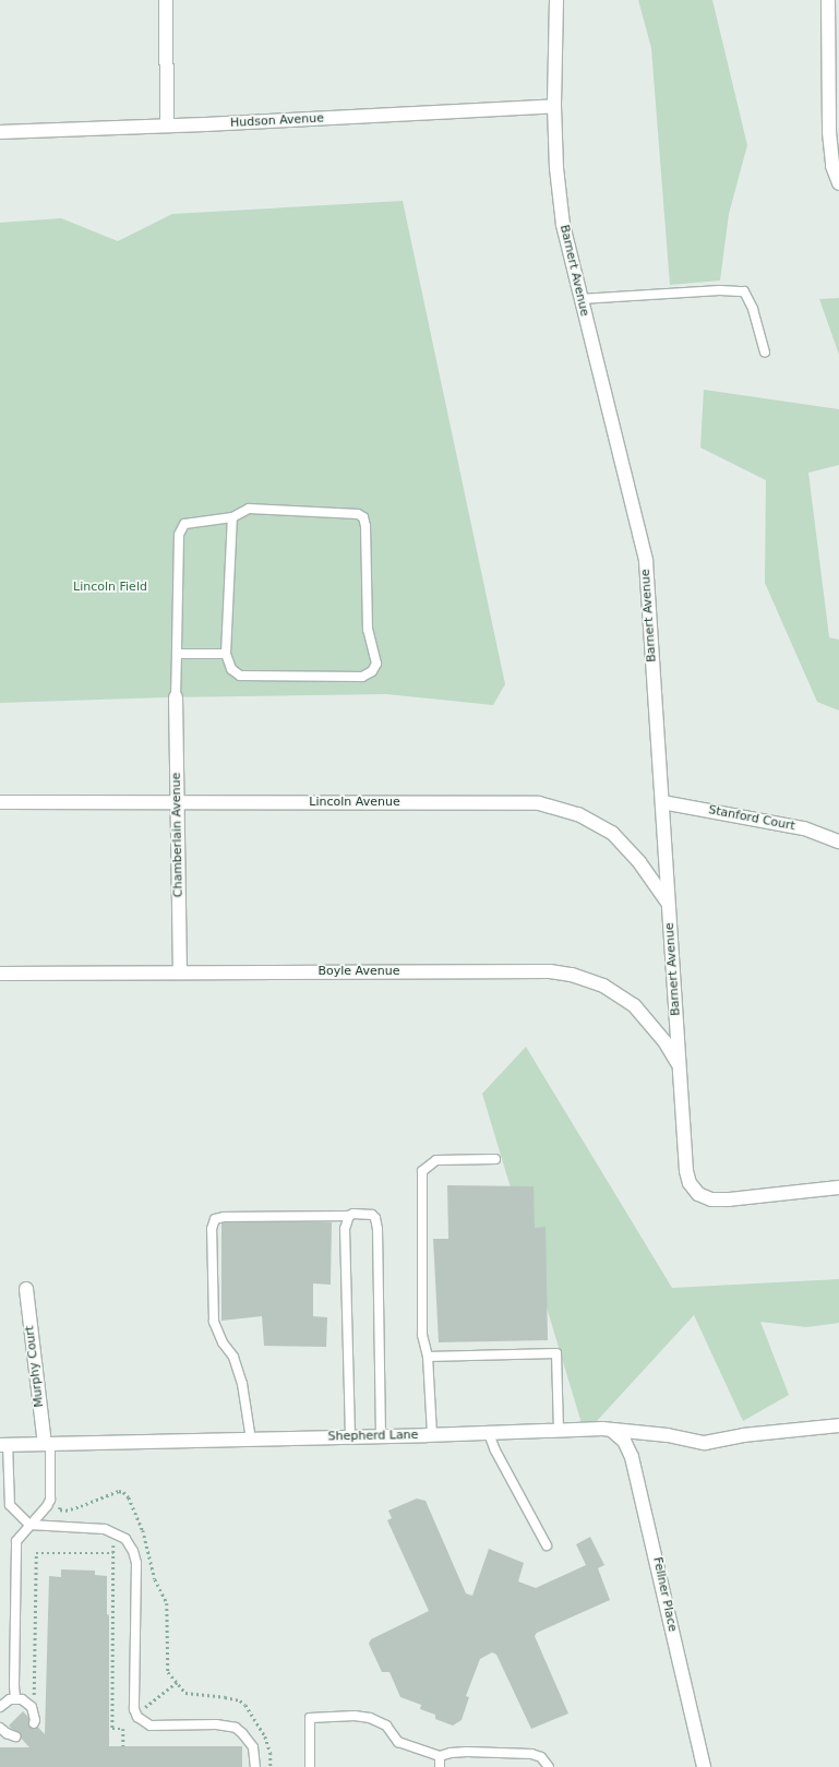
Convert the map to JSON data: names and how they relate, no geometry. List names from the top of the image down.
{
  "streets": {
    "street": [
      "Hudson Avenue",
      "Barnert Avenue",
      "Lincoln Avenue",
      "Stanford Court",
      "Chamberlain Avenue",
      "Boyle Avenue",
      "Murphy Court",
      "Shepherd Lane",
      "Fellner Place"
    ]
  },
  "crossings": [
    ["Hudson Avenue", "Barnert Avenue"],
    ["Barnert Avenue", "Lincoln Avenue"],
    ["Barnert Avenue", "Stanford Court"],
    ["Barnert Avenue", "Boyle Avenue"],
    ["Lincoln Avenue", "Chamberlain Avenue"],
    ["Chamberlain Avenue", "Boyle Avenue"],
    ["Murphy Court", "Shepherd Lane"],
    ["Shepherd Lane", "Fellner Place"]
  ],
  "parks": ["Lincoln Field"]
}
